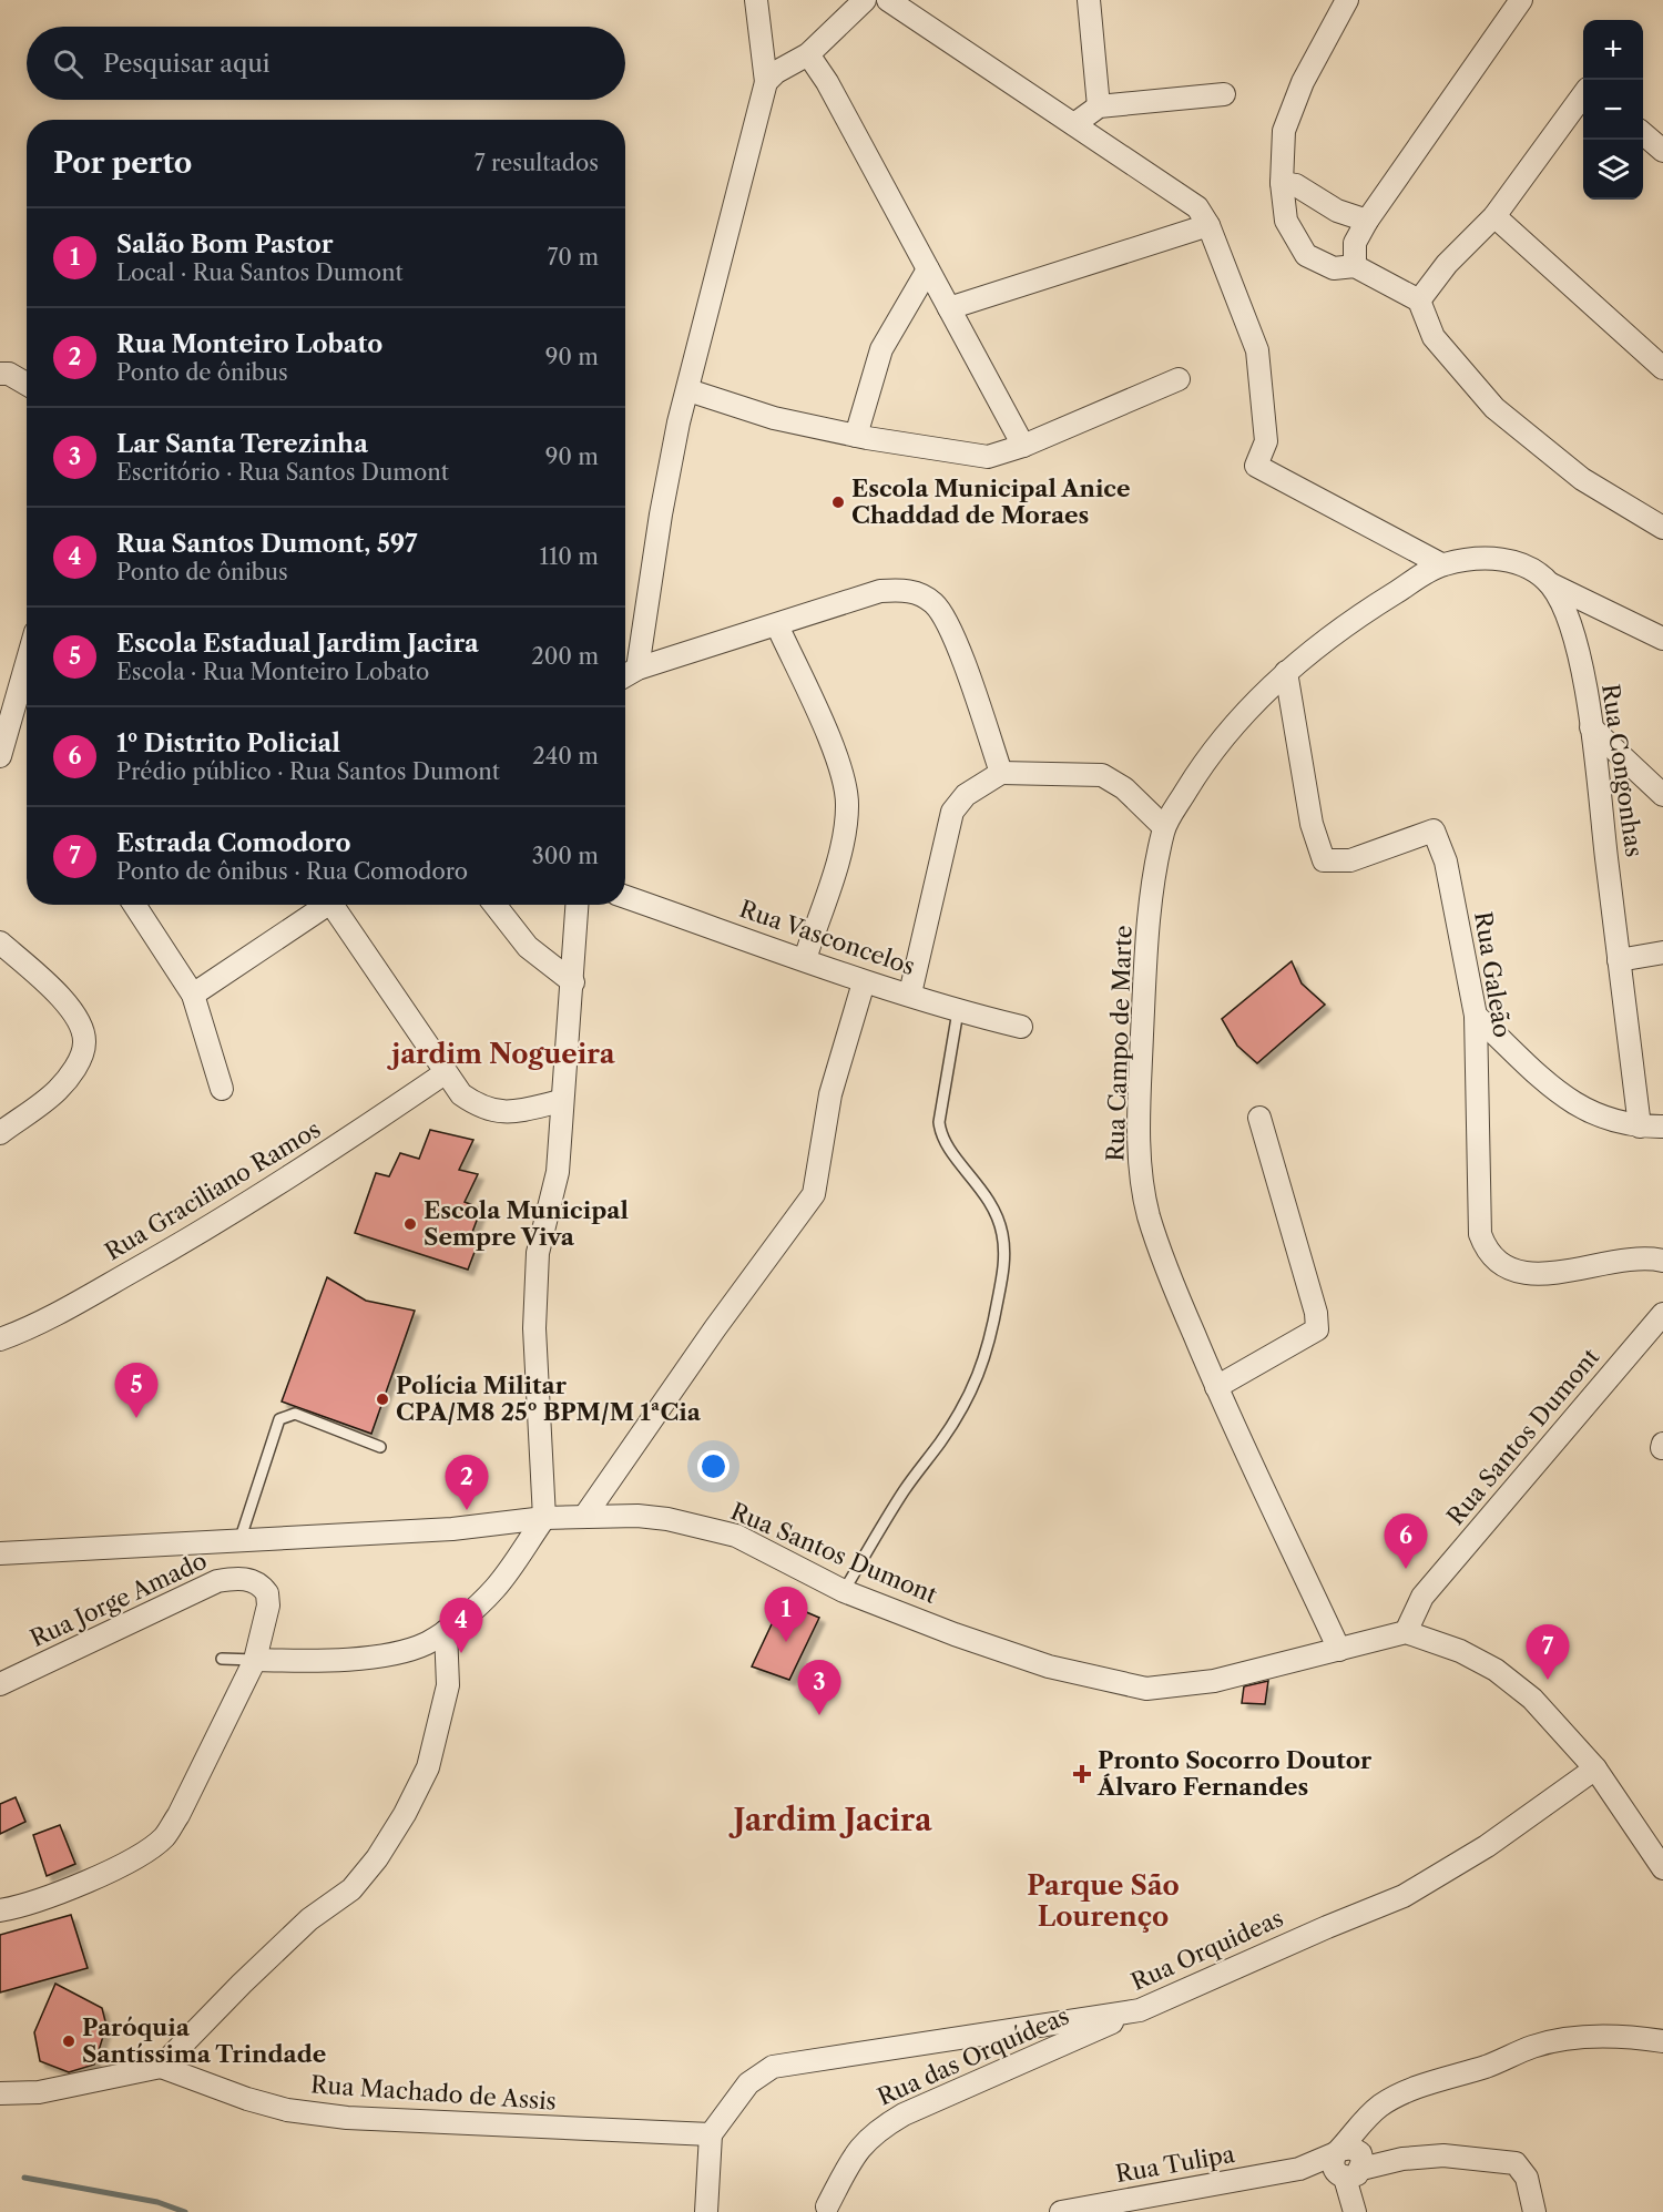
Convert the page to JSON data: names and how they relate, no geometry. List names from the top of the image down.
{
  "streets": {
    "street": [
      "Rua Congonhas",
      "Rua Vasconcelos",
      "Rua Galeão",
      "Rua Campo de Marte",
      "Rua Graciliano Ramos",
      "Rua Santos Dumont",
      "Rua Jorge Amado",
      "Rua Orquideas",
      "Rua das Orquídeas",
      "Rua Machado de Assis",
      "Rua Tulipa"
    ]
  },
  "crossings": [
    ["Rua Congonhas", "Rua Campo de Marte"],
    ["Rua Galeão", "Rua Campo de Marte"],
    ["Rua Campo de Marte", "Rua Santos Dumont"],
    ["Rua Orquideas", "Rua das Orquídeas"],
    ["Rua Orquideas", "Rua Machado de Assis"]
  ],
  "districts": ["jardim Nogueira", "Jardim Jacira", "Parque São Lourenço"],
  "places": {
    "other": [
      "Escola Municipal Anice Chaddad de Moraes",
      "Escola Municipal Sempre Viva",
      "Polícia Militar CPA/M8 25º BPM/M 1ªCia",
      "Paróquia Santíssima Trindade"
    ],
    "health": ["Pronto Socorro Doutor Álvaro Fernandes"]
  },
  "page": {
    "map_buttons": ["+", "−"],
    "search": "Pesquisar aqui",
    "heading": ["Por perto", "7 resultados"],
    "list": [
      {
        "mark": "1",
        "name": "Salão Bom Pastor",
        "note": "Local · Rua Santos Dumont",
        "value": "70 m"
      },
      {
        "mark": "2",
        "name": "Rua Monteiro Lobato",
        "note": "Ponto de ônibus",
        "value": "90 m"
      },
      {
        "mark": "3",
        "name": "Lar Santa Terezinha",
        "note": "Escritório · Rua Santos Dumont",
        "value": "90 m"
      },
      {
        "mark": "4",
        "name": "Rua Santos Dumont, 597",
        "note": "Ponto de ônibus",
        "value": "110 m"
      },
      {
        "mark": "5",
        "name": "Escola Estadual Jardim Jacira",
        "note": "Escola · Rua Monteiro Lobato",
        "value": "200 m"
      },
      {
        "mark": "6",
        "name": "1º Distrito Policial",
        "note": "Prédio público · Rua Santos Dumont",
        "value": "240 m"
      },
      {
        "mark": "7",
        "name": "Estrada Comodoro",
        "note": "Ponto de ônibus · Rua Comodoro",
        "value": "300 m"
      }
    ],
    "pins": [
      "5",
      "2",
      "6",
      "1",
      "4",
      "7",
      "3"
    ]
  }
}
